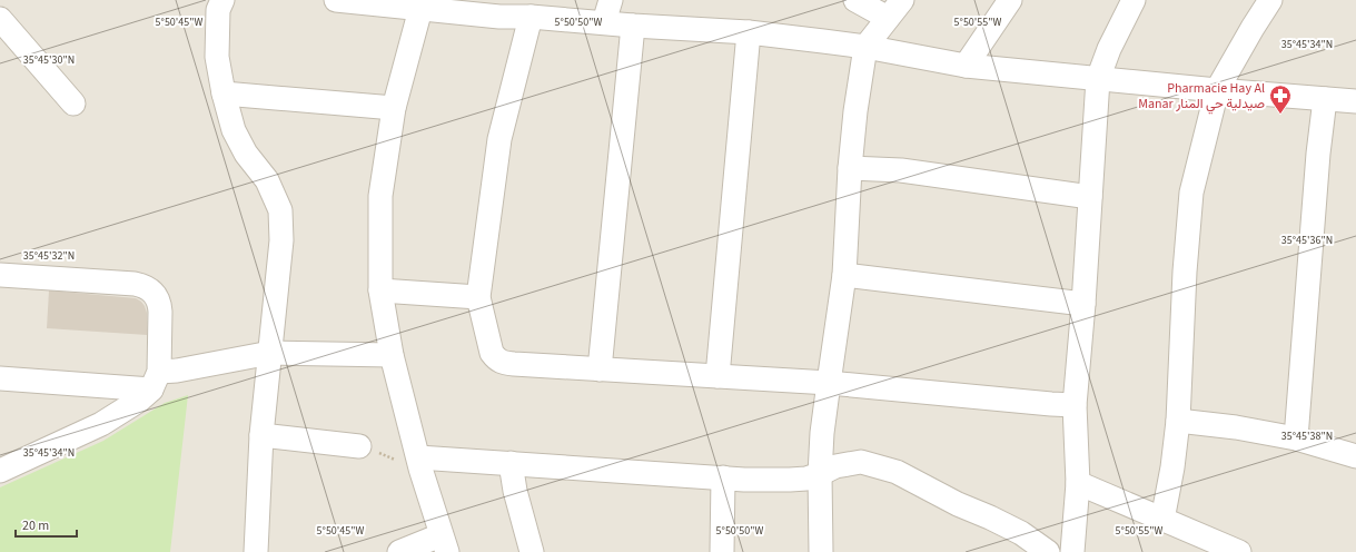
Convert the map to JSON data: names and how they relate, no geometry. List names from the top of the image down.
{
  "places": {
    "pharmacy": ["Pharmacie Hay Al Manar صيدلية حي المنار"]
  },
  "scale_bar": "20 m",
  "coordinates": [
    "5°50'45\"W",
    "5°50'50\"W",
    "5°50'55\"W",
    "35°45'34\"N",
    "35°45'30\"N",
    "35°45'36\"N",
    "35°45'32\"N",
    "35°45'38\"N"
  ]
}
